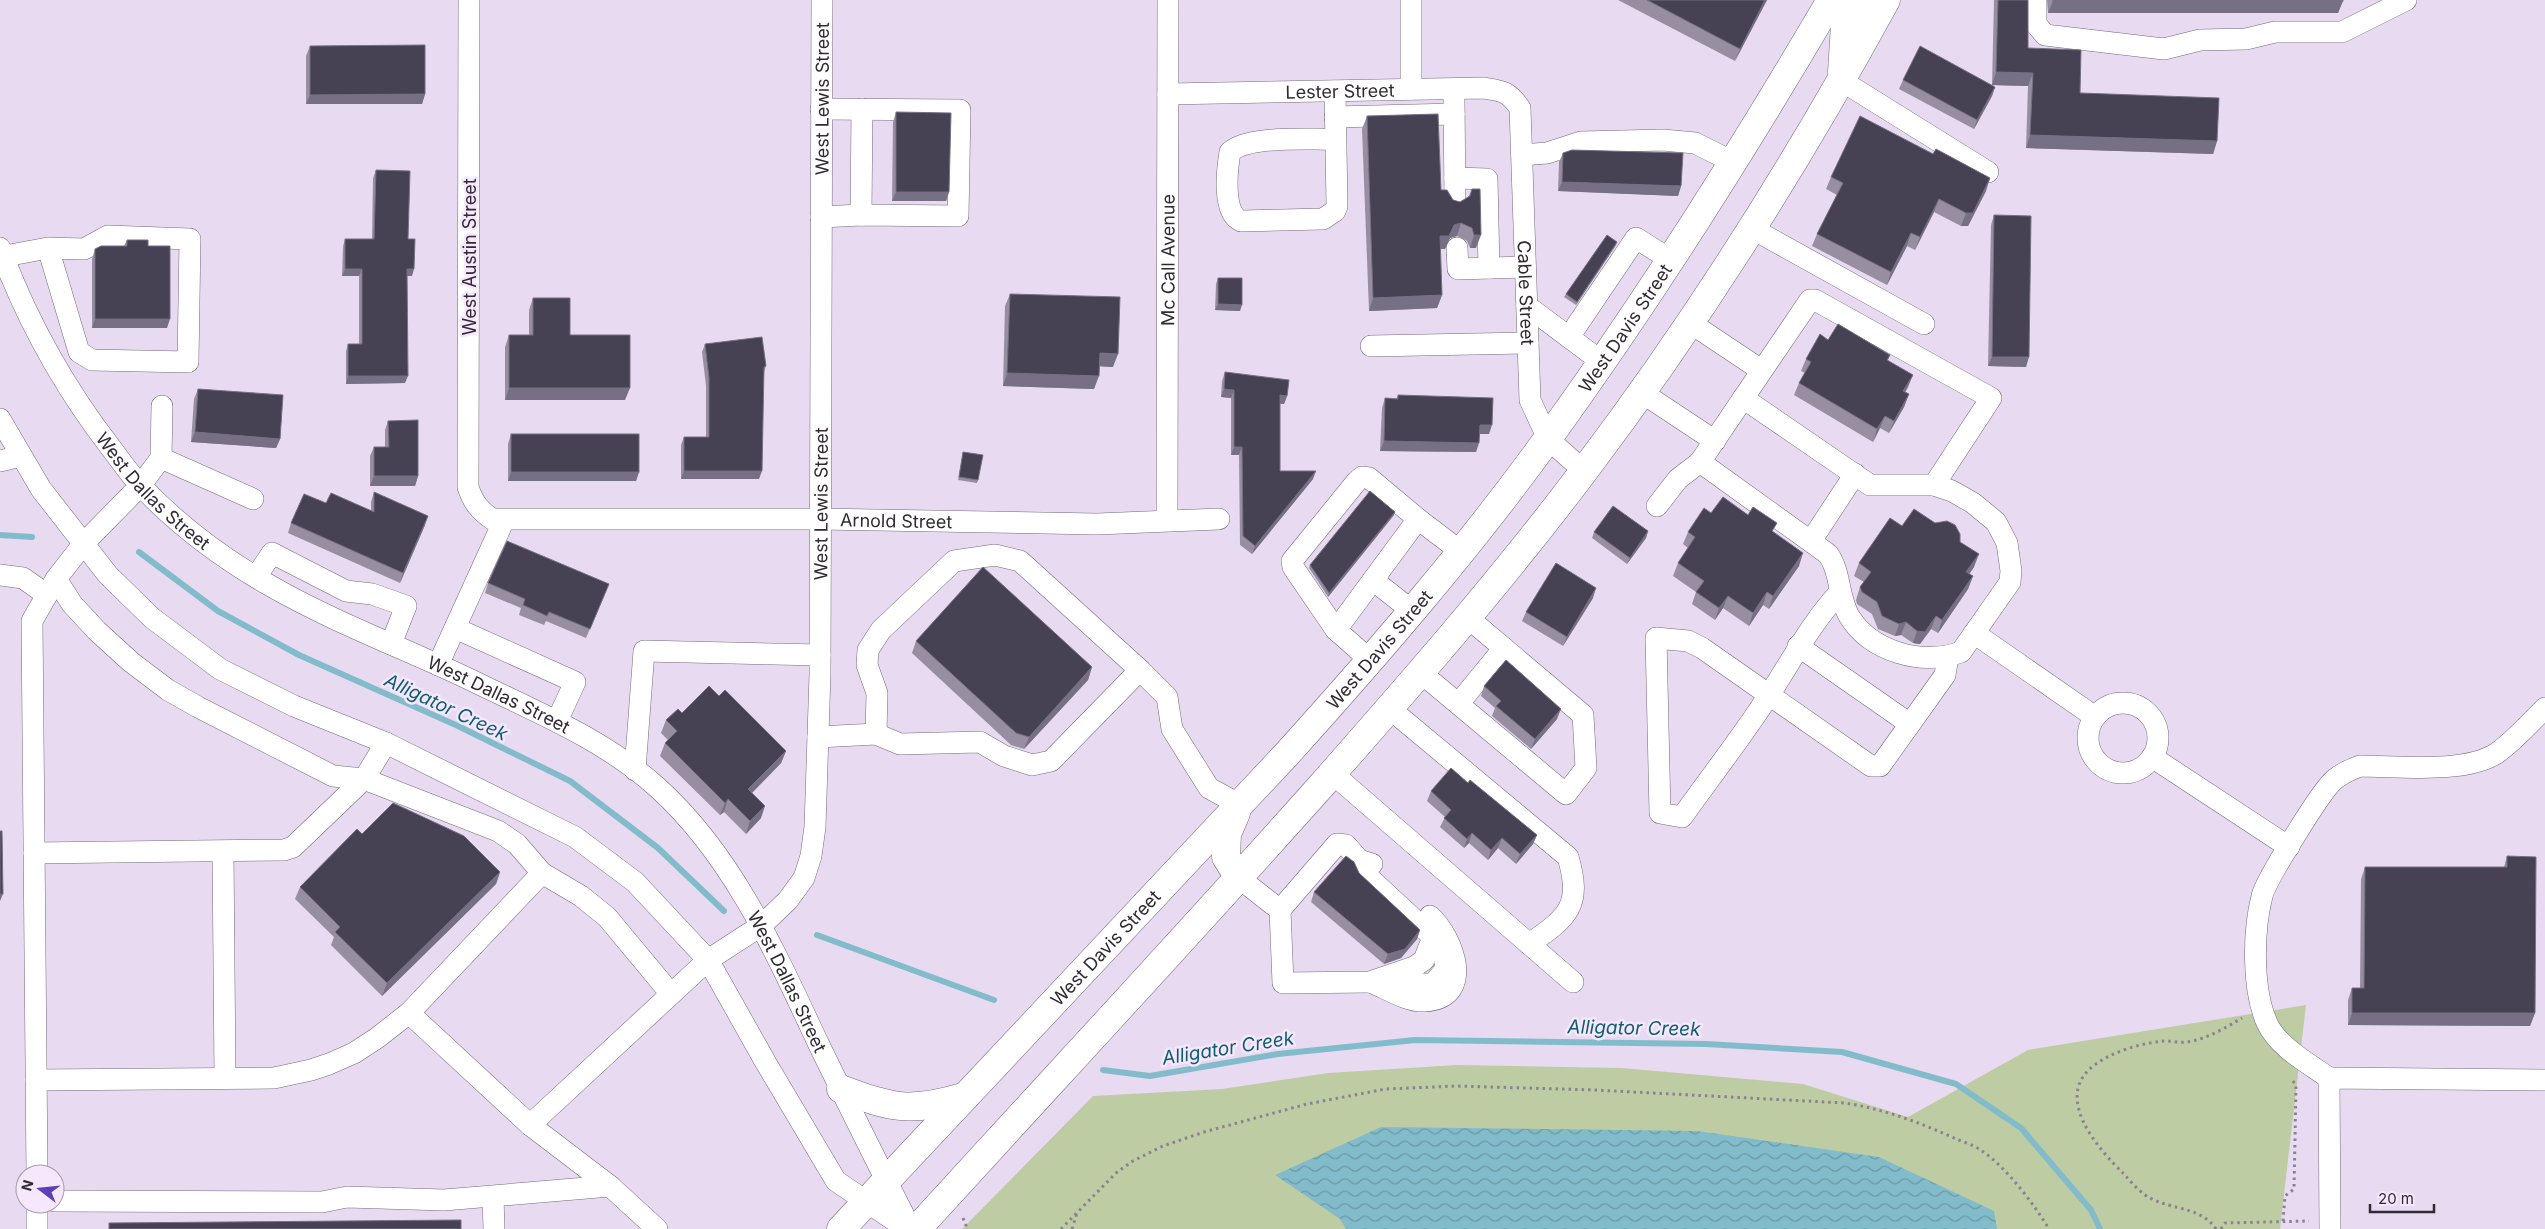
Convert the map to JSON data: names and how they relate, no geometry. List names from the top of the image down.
{
  "streets": {
    "main road": ["West Davis Street"],
    "street": [
      "Lester Street",
      "West Lewis Street",
      "West Austin Street",
      "Mc Call Avenue",
      "Cable Street",
      "West Dallas Street",
      "Arnold Street"
    ]
  },
  "crossings": [
    ["Lester Street", "Mc Call Avenue"],
    ["Lester Street", "Cable Street"],
    ["West Lewis Street", "West Dallas Street"],
    ["West Lewis Street", "Arnold Street"],
    ["West Austin Street", "Arnold Street"],
    ["Mc Call Avenue", "Arnold Street"],
    ["Cable Street", "West Davis Street"],
    ["West Davis Street", "West Dallas Street"]
  ],
  "water": ["Alligator Creek"],
  "scale_bar": "20 m",
  "north": "left"
}
